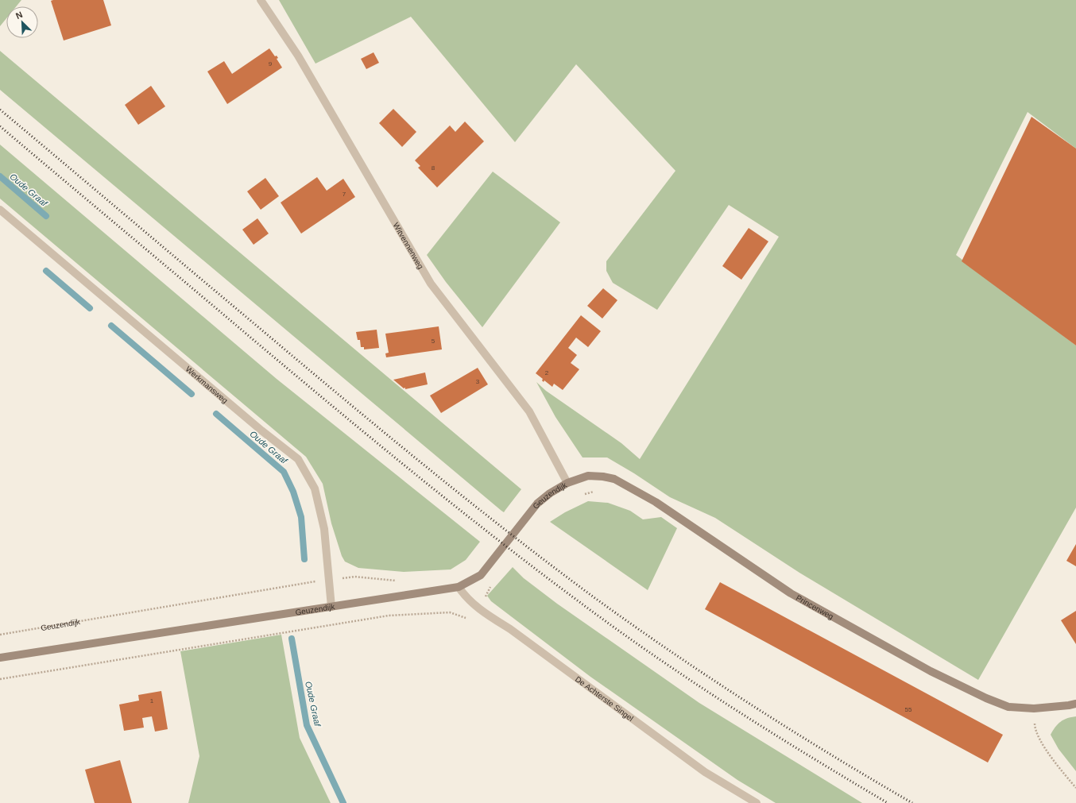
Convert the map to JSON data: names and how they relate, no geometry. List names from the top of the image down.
{
  "streets": {
    "main road": ["Geuzendijk", "Princenweg"],
    "street": ["Witvennenweg", "Werkmansweg", "De Achterste Singel"]
  },
  "crossings": [
    ["Witvennenweg", "Geuzendijk"],
    ["Witvennenweg", "Princenweg"],
    ["Werkmansweg", "Geuzendijk"],
    ["Geuzendijk", "Princenweg"],
    ["Geuzendijk", "De Achterste Singel"]
  ],
  "water": ["Oude Graaf"],
  "house_numbers": [
    "9",
    "8",
    "7",
    "5",
    "2",
    "3",
    "1",
    "55"
  ],
  "north": "top left"
}
